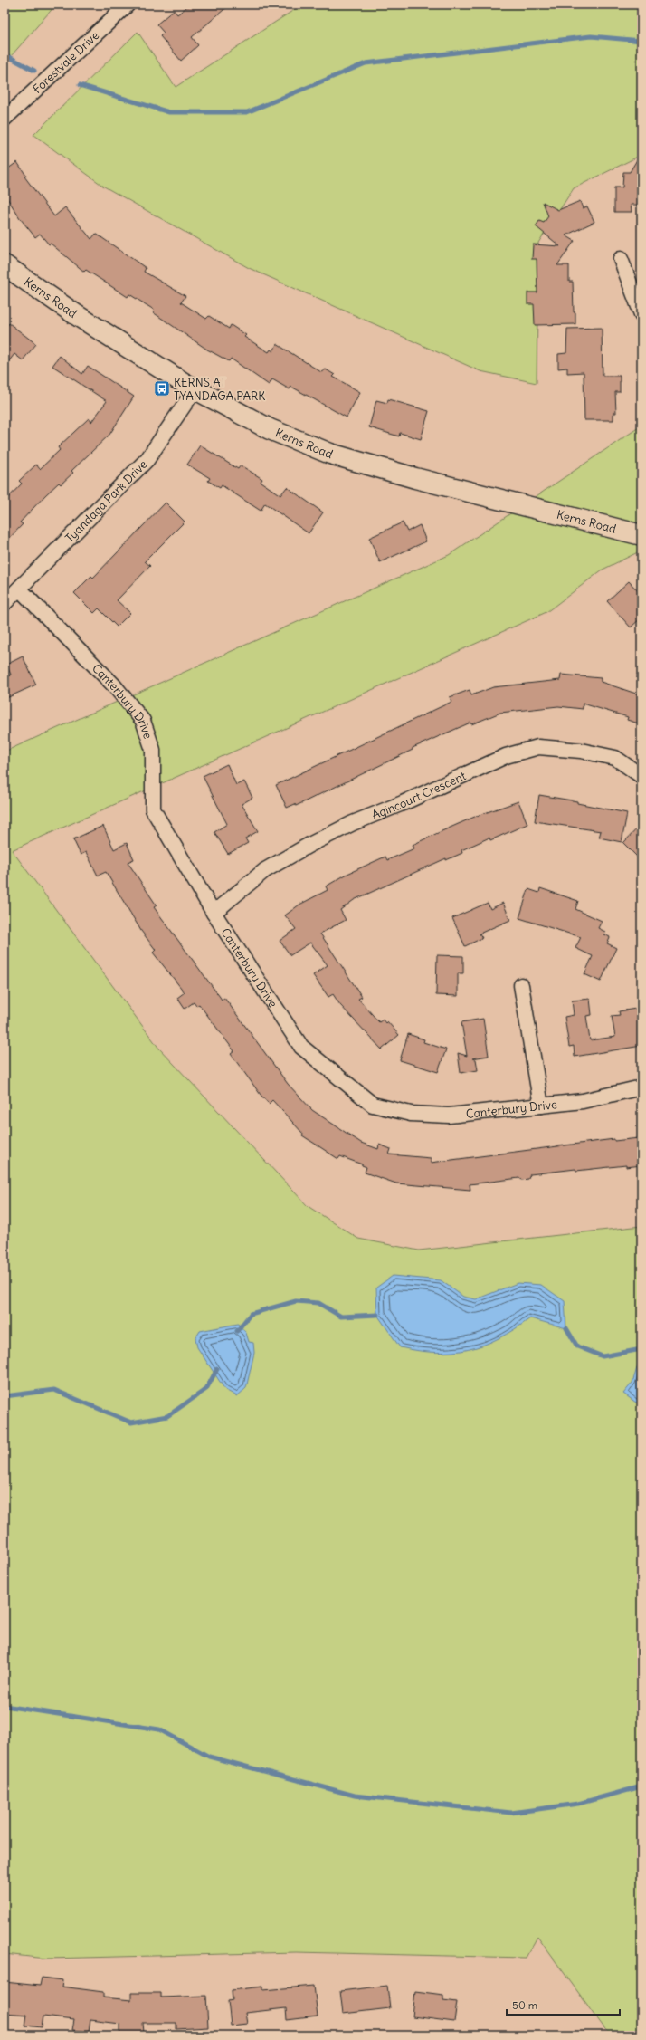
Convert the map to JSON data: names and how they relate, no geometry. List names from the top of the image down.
{
  "streets": {
    "street": [
      "Forestvale Drive",
      "Kerns Road",
      "Tyandaga Park Drive",
      "Canterbury Drive",
      "Agincourt Crescent"
    ]
  },
  "crossings": [
    ["Kerns Road", "Tyandaga Park Drive"],
    ["Tyandaga Park Drive", "Canterbury Drive"],
    ["Canterbury Drive", "Agincourt Crescent"]
  ],
  "places": {
    "bus stop": ["KERNS AT TYANDAGA PARK"]
  },
  "scale_bar": "50 m"
}
